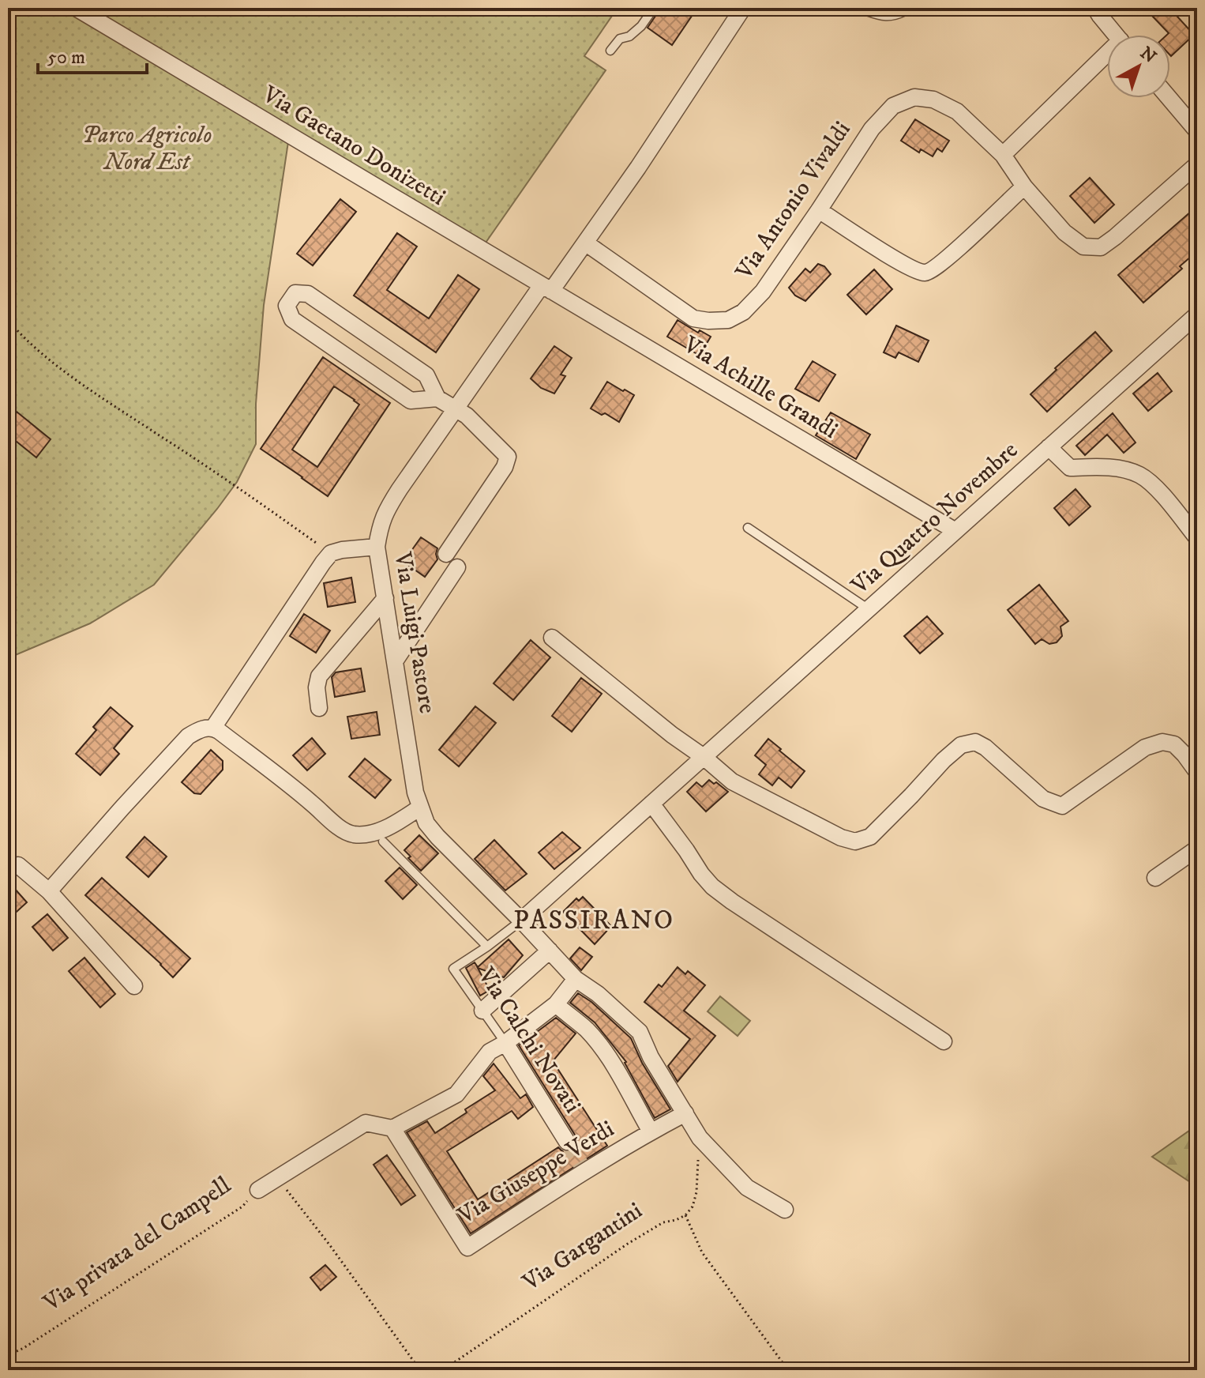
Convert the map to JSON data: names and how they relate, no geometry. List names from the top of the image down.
{
  "streets": {
    "street": [
      "Via Gaetano Donizetti",
      "Via Antonio Vivaldi",
      "Via Achille Grandi",
      "Via Quattro Novembre",
      "Via Luigi Pastore",
      "Via Calchi Novati",
      "Via Giuseppe Verdi"
    ],
    "path": ["Via privata del Campell", "Via Gargantini"]
  },
  "crossings": [
    ["Via Gaetano Donizetti", "Via Achille Grandi"],
    ["Via Gaetano Donizetti", "Via Luigi Pastore"],
    ["Via Achille Grandi", "Via Quattro Novembre"],
    ["Via Achille Grandi", "Via Luigi Pastore"],
    ["Via Quattro Novembre", "Via Luigi Pastore"],
    ["Via Quattro Novembre", "Via Calchi Novati"]
  ],
  "districts": ["PASSIRANO"],
  "parks": ["Parco Agricolo Nord Est"],
  "scale_bar": "50 m",
  "north": "top right"
}
